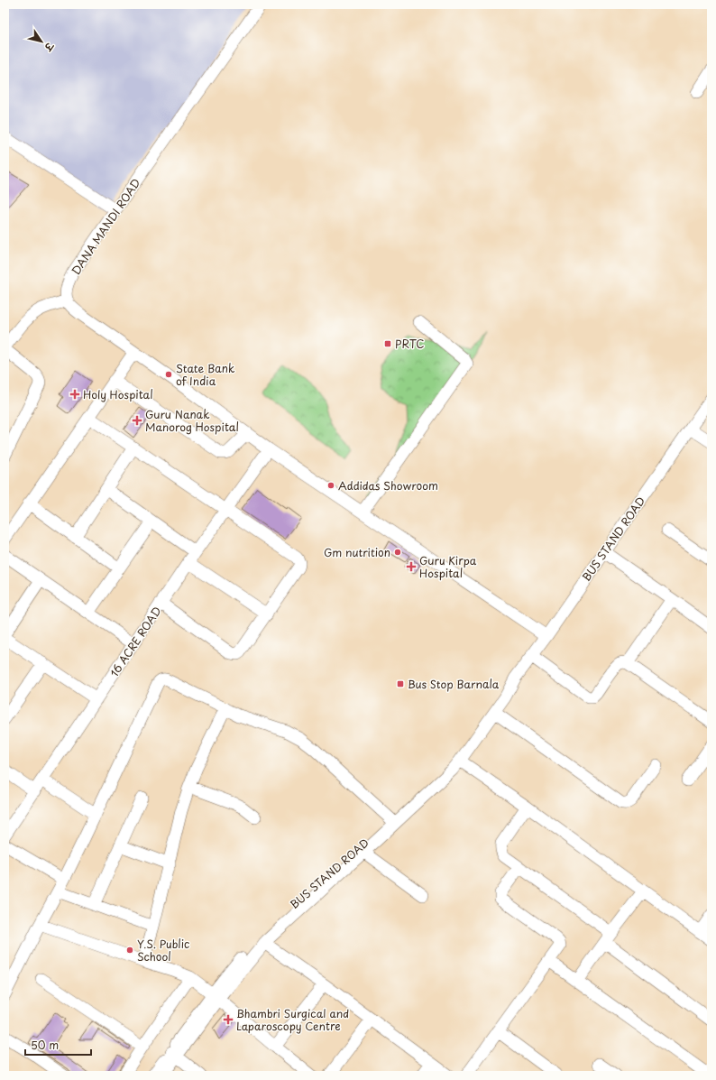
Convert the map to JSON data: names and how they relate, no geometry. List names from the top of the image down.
{
  "streets": {
    "street": ["DANA MANDI ROAD", "BUS STAND ROAD", "16 ACRE ROAD"]
  },
  "places": {
    "transit": ["PRTC", "Bus Stop Barnala"],
    "other": [
      "State Bank of India",
      "Addidas Showroom",
      "Gm nutrition",
      "Y.S. Public School"
    ],
    "health": [
      "Holy Hospital",
      "Guru Nanak Manorog Hospital",
      "Guru Kirpa Hospital",
      "Bhambri Surgical and Laparoscopy Centre"
    ]
  },
  "scale_bar": "50 m",
  "north": "bottom right"
}
